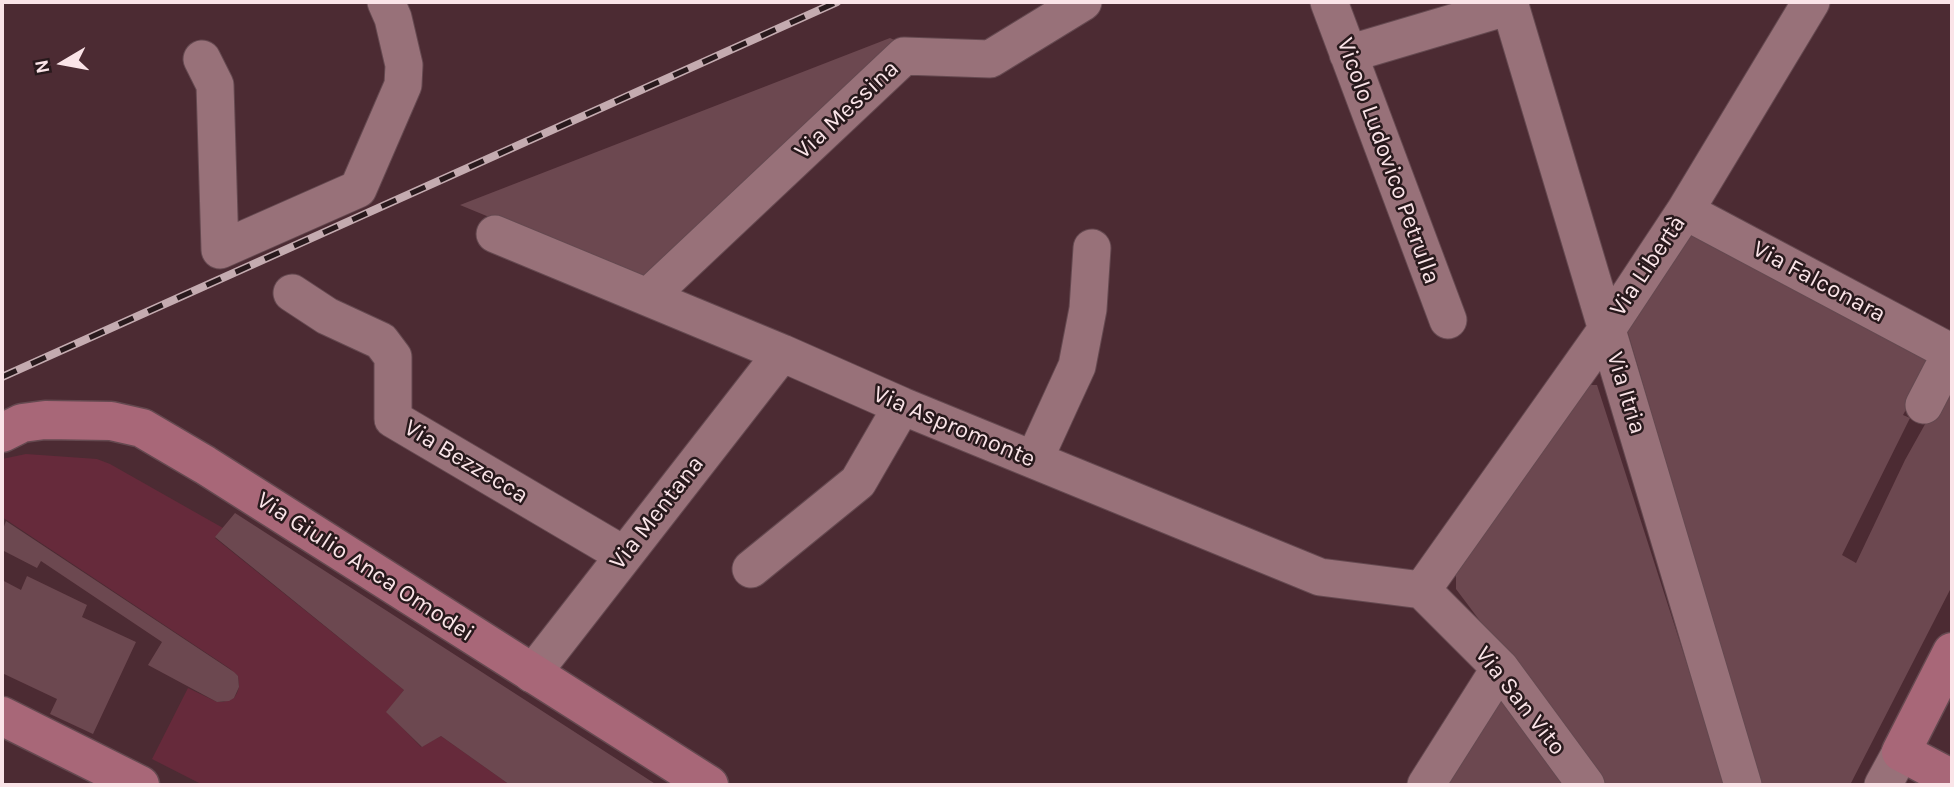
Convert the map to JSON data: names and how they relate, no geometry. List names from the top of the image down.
{
  "streets": {
    "main road": ["Via Giulio Anca Omodei"],
    "street": [
      "Via Messina",
      "Vicolo Ludovico Petrulla",
      "Via Libertà",
      "Via Falconara",
      "Via Itria",
      "Via Aspromonte",
      "Via Bezzecca",
      "Via Mentana",
      "Via San Vito"
    ]
  },
  "crossings": [
    ["Via Messina", "Via Aspromonte"],
    ["Via Libertà", "Via Falconara"],
    ["Via Libertà", "Via Itria"],
    ["Via Libertà", "Via Aspromonte"],
    ["Via Libertà", "Via San Vito"],
    ["Via Aspromonte", "Via Mentana"],
    ["Via Aspromonte", "Via San Vito"],
    ["Via Bezzecca", "Via Mentana"],
    ["Via Mentana", "Via Giulio Anca Omodei"]
  ],
  "north": "left"
}
